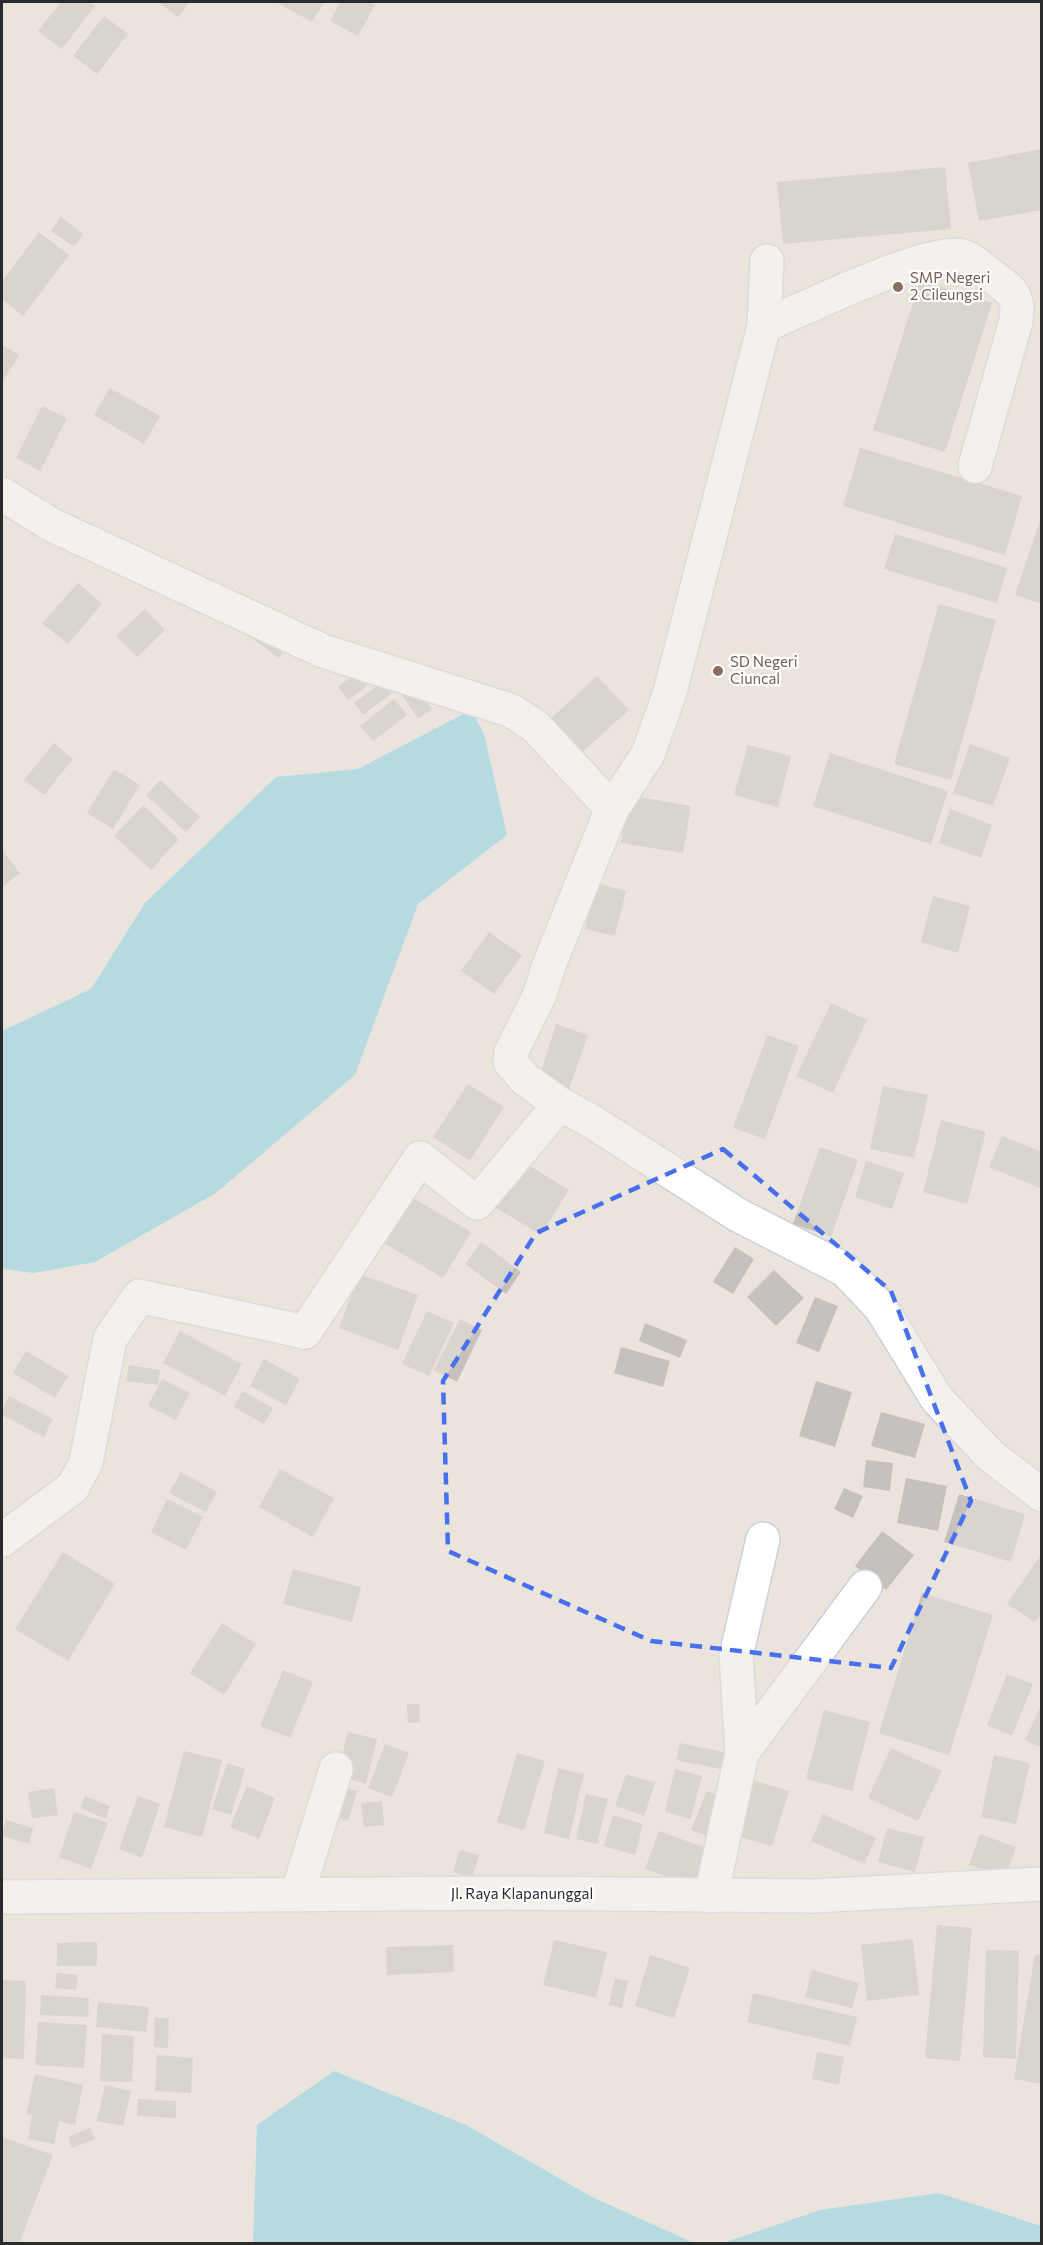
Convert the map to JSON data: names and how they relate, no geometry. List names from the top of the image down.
{
  "streets": {
    "street": ["Jl. Raya Klapanunggal"]
  },
  "places": ["SMP Negeri 2 Cileungsi", "SD Negeri Ciuncal"]
}
